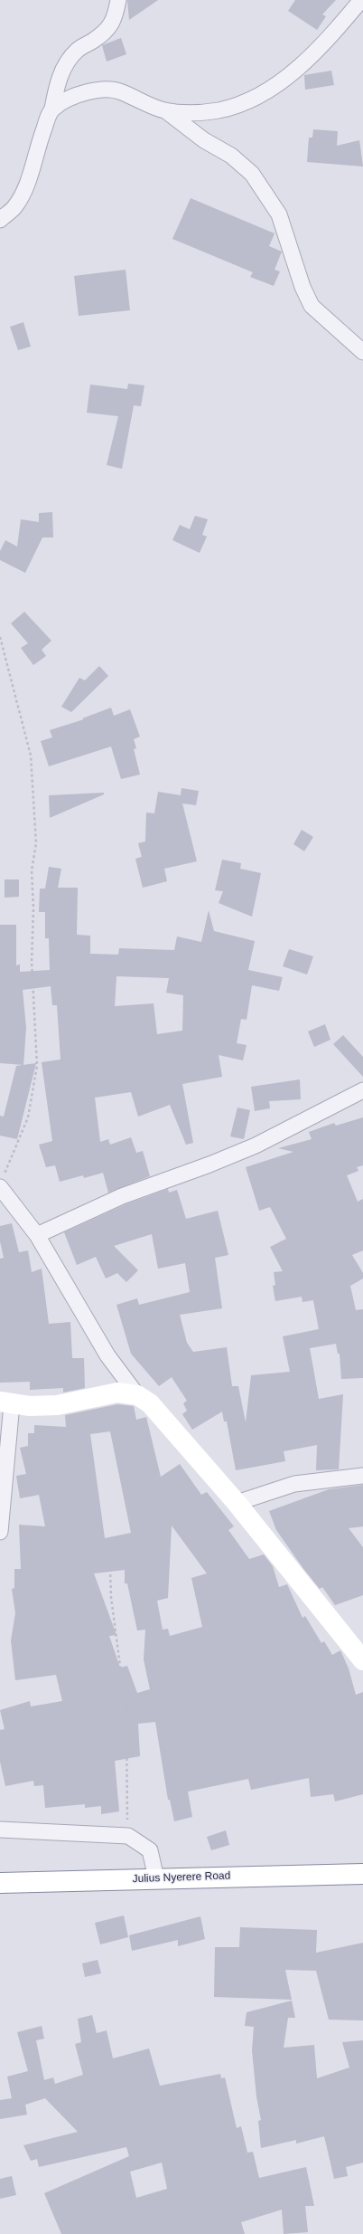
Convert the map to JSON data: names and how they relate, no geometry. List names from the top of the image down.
{
  "streets": {
    "main road": ["Julius Nyerere Road"]
  }
}
